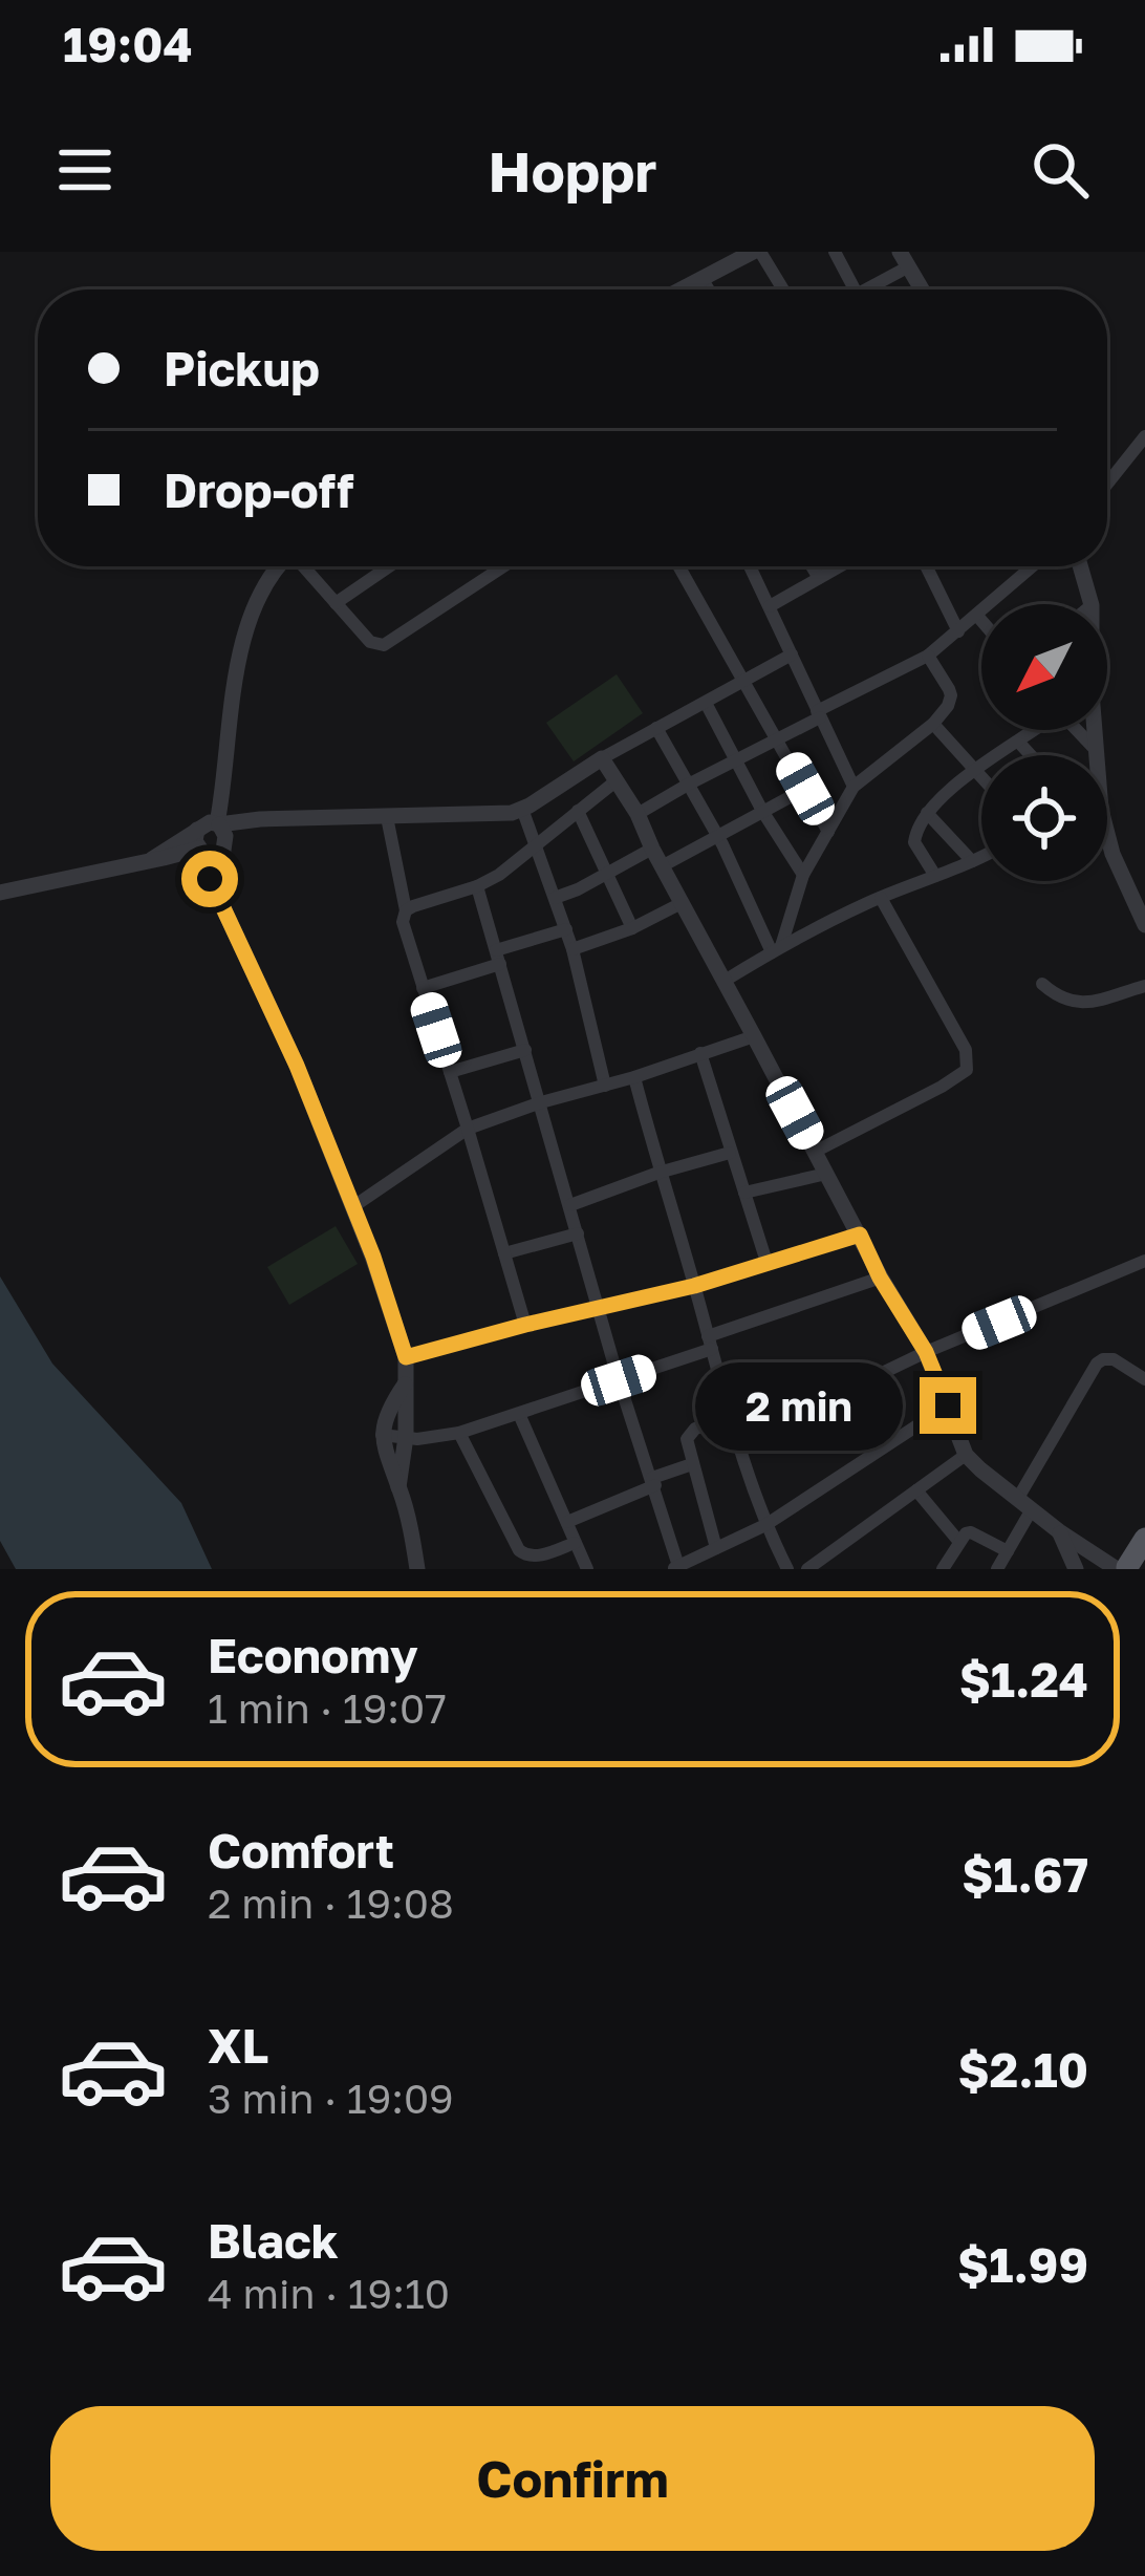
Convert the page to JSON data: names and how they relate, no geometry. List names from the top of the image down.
{
  "north": "bottom left",
  "page": {
    "status": "19:04",
    "header": "Hoppr",
    "banner": ["Pickup", "Drop-off"],
    "bubble": "2 min",
    "list": [
      {
        "name": "Economy",
        "note": "1 min · 19:07",
        "value": "$1.24"
      },
      {
        "name": "Comfort",
        "note": "2 min · 19:08",
        "value": "$1.67"
      },
      {
        "name": "XL",
        "note": "3 min · 19:09",
        "value": "$2.10"
      },
      {
        "name": "Black",
        "note": "4 min · 19:10",
        "value": "$1.99"
      }
    ],
    "buttons": "Confirm"
  }
}
